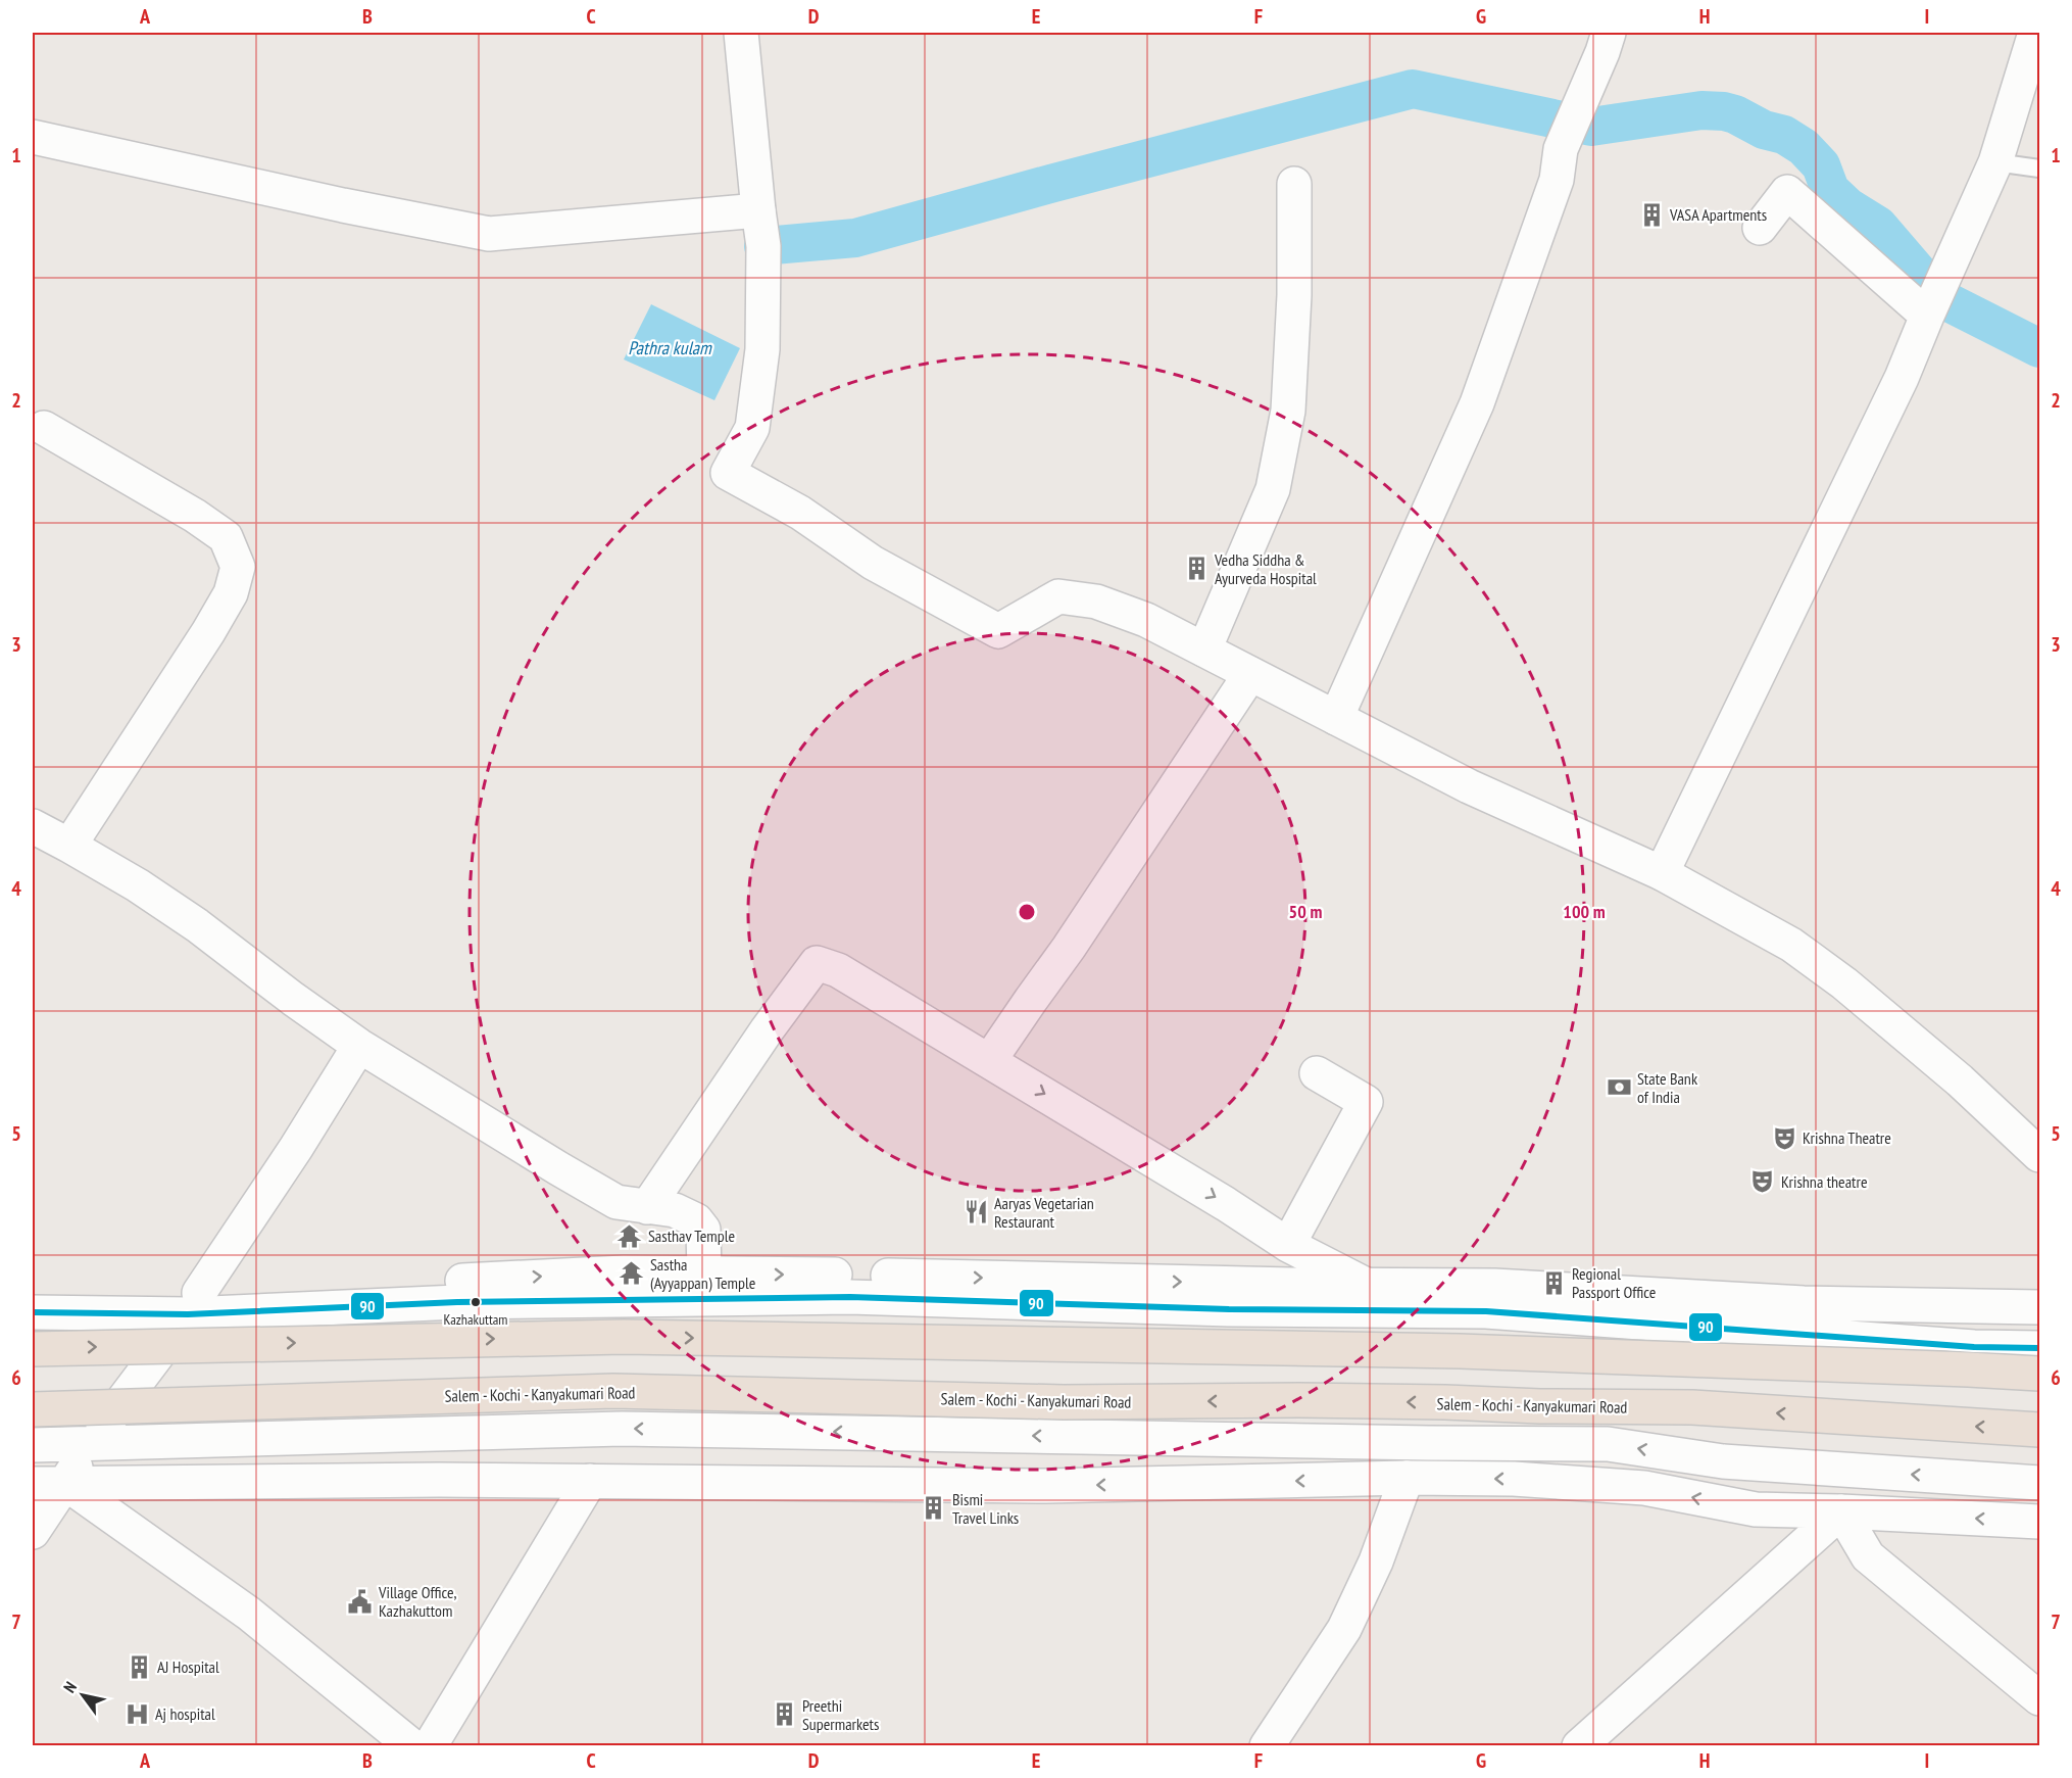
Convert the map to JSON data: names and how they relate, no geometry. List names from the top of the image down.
{
  "streets": {
    "highway": ["Salem - Kochi - Kanyakumari Road"]
  },
  "water": ["Pathra kulam"],
  "places": {
    "building": [
      "VASA Apartments",
      "Vedha Siddha & Ayurveda Hospital",
      "Regional Passport Office",
      "Bismi Travel Links",
      "AJ Hospital",
      "Preethi Supermarkets"
    ],
    "bank": ["State Bank of India"],
    "theatre": ["Krishna Theatre", "Krishna theatre"],
    "restaurant": ["Aaryas Vegetarian Restaurant"],
    "temple": ["Sasthav Temple", "Sastha (Ayyappan) Temple"],
    "other": ["Kazhakuttam"],
    "public building": ["Village Office, Kazhakuttom"],
    "hospital": ["Aj hospital"]
  },
  "lines": ["transit line 90"],
  "north": "top left",
  "grid": {
    "columns": [
      "A",
      "B",
      "C",
      "D",
      "E",
      "F",
      "G",
      "H",
      "I"
    ],
    "rows": [
      "1",
      "2",
      "3",
      "4",
      "5",
      "6",
      "7"
    ]
  },
  "rings": ["50 m", "100 m"]
}
